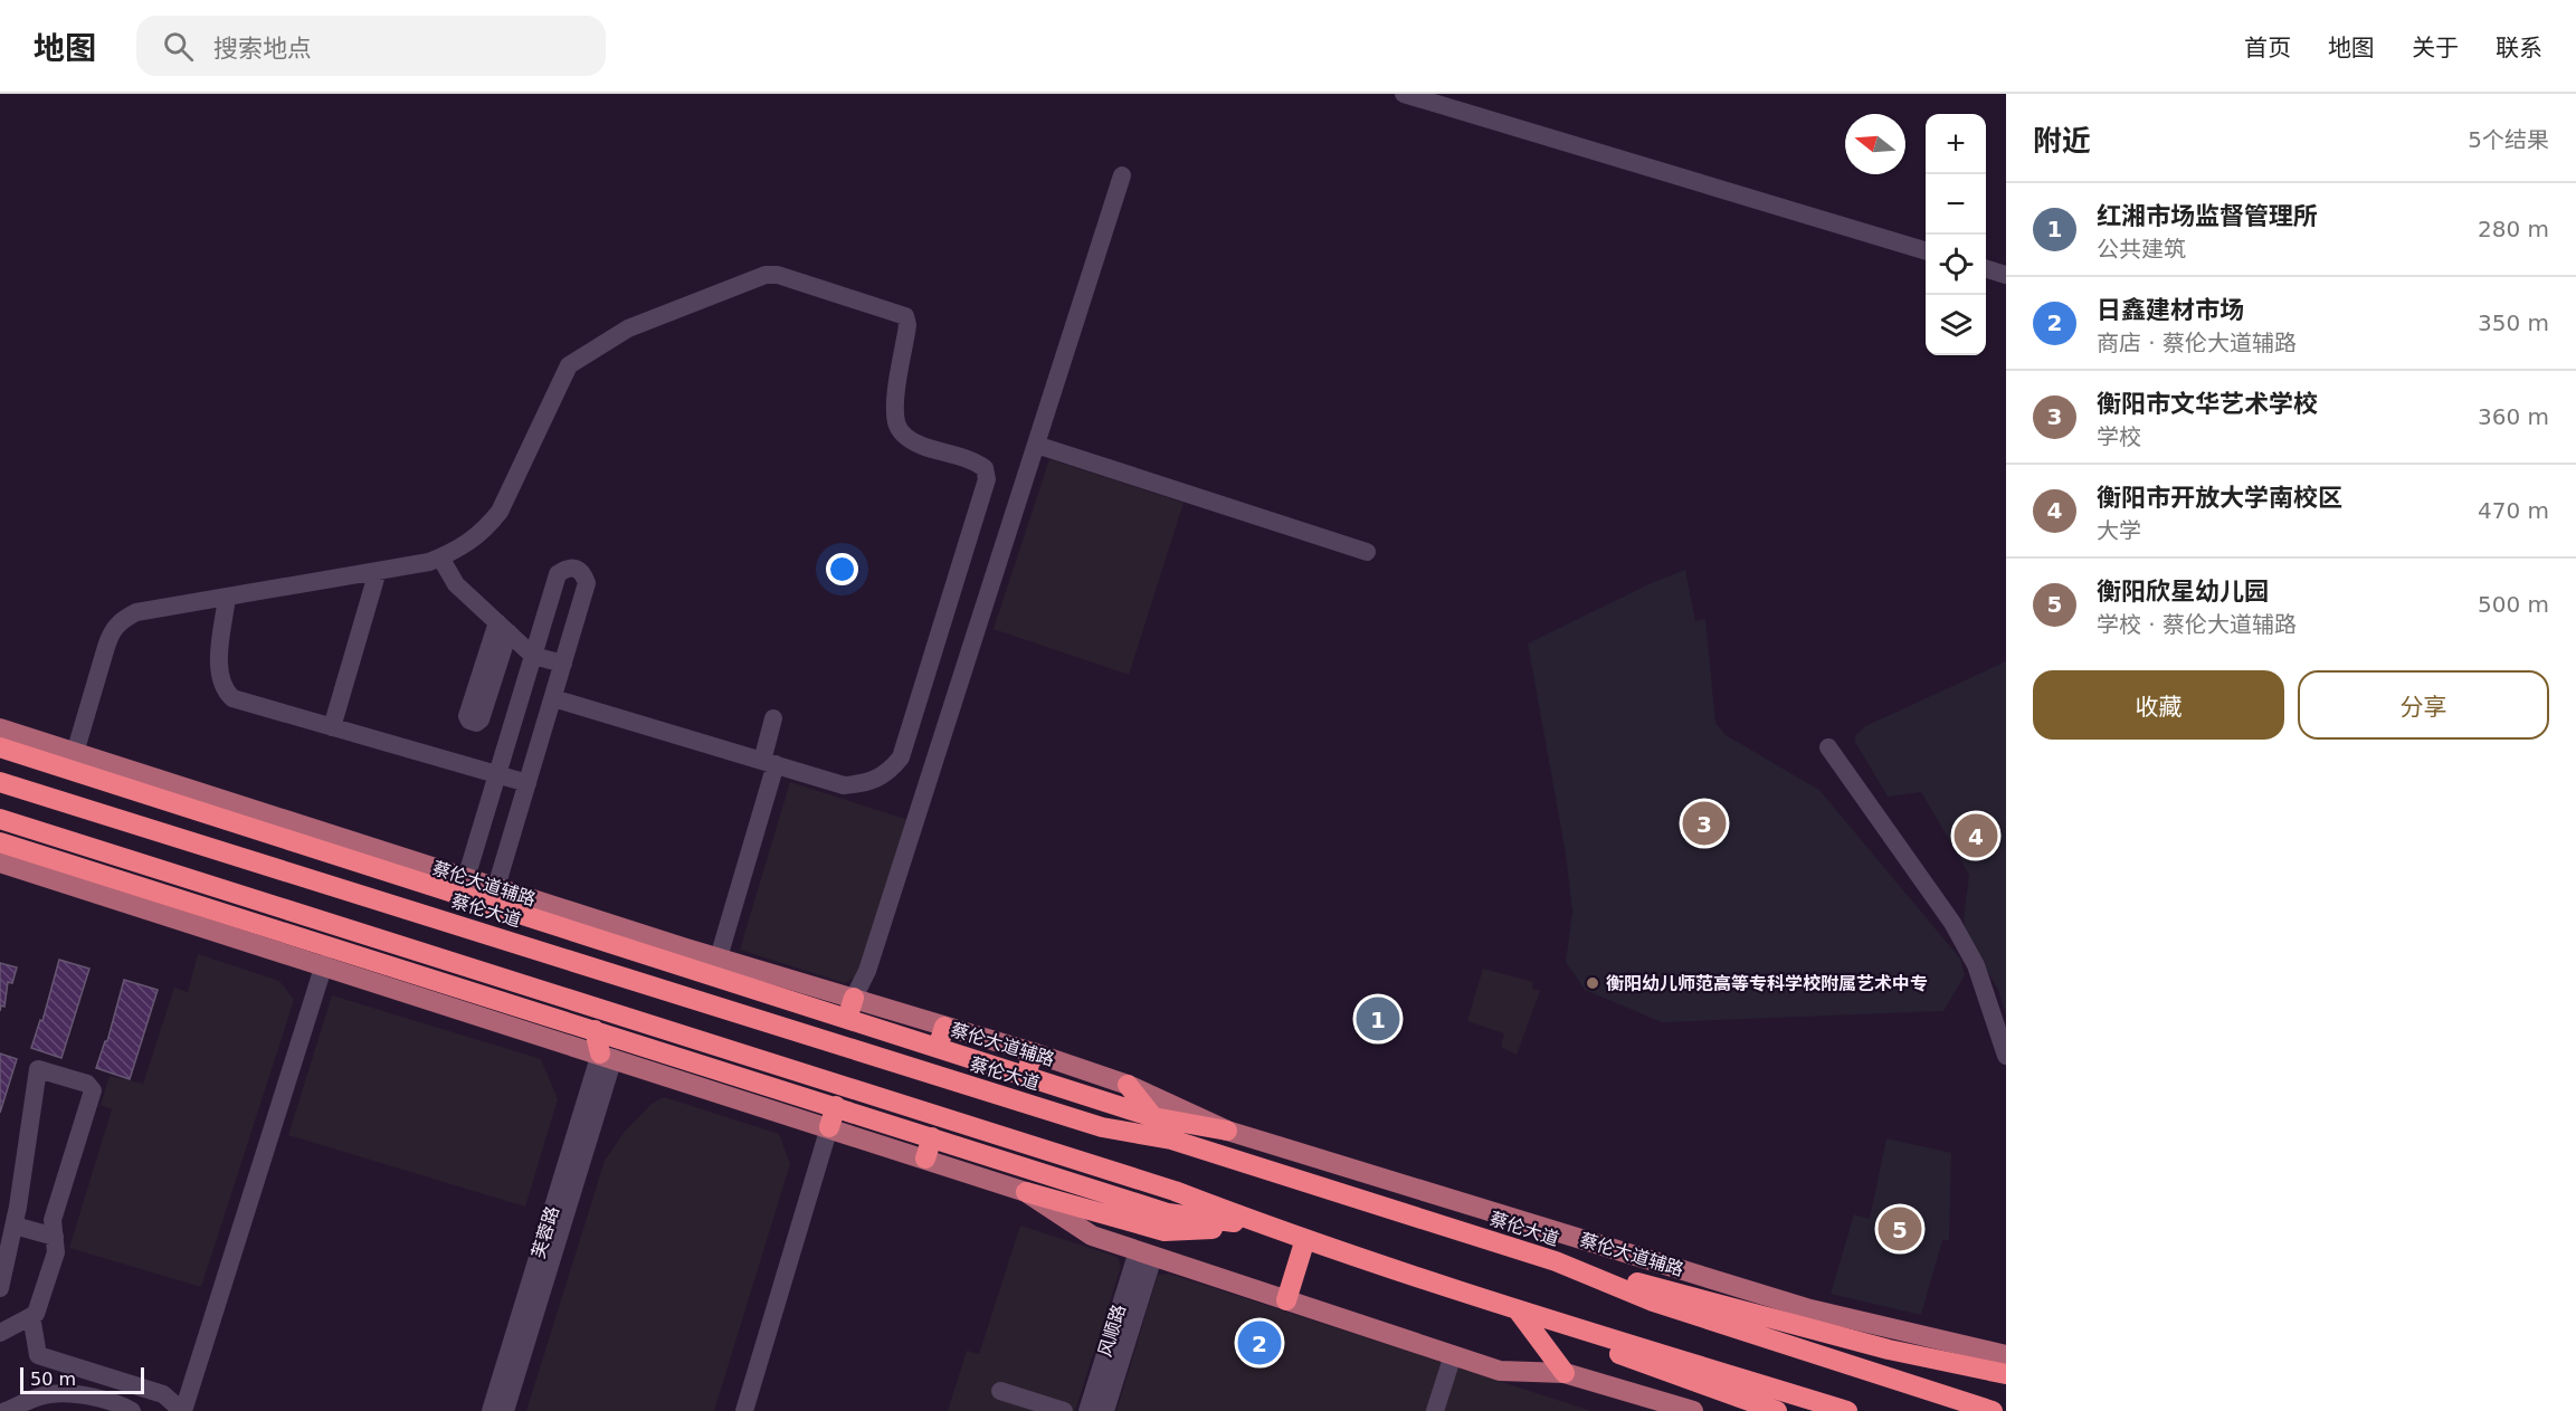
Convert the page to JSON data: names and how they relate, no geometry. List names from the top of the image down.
{
  "streets": {
    "highway": ["蔡伦大道"],
    "main road": ["蔡伦大道辅路"],
    "street": ["芙蓉路", "风顺路"]
  },
  "places": ["衡阳幼儿师范高等专科学校附属艺术中专"],
  "scale_bar": "50 m",
  "north": "left",
  "page": {
    "header": "地图",
    "search": "搜索地点",
    "nav": [
      "首页",
      "地图",
      "关于",
      "联系"
    ],
    "heading": ["附近", "5个结果"],
    "map_buttons": ["+", "−"],
    "list": [
      {
        "mark": "1",
        "name": "红湘市场监督管理所",
        "note": "公共建筑",
        "value": "280 m"
      },
      {
        "mark": "2",
        "name": "日鑫建材市场",
        "note": "商店 · 蔡伦大道辅路",
        "value": "350 m"
      },
      {
        "mark": "3",
        "name": "衡阳市文华艺术学校",
        "note": "学校",
        "value": "360 m"
      },
      {
        "mark": "4",
        "name": "衡阳市开放大学南校区",
        "note": "大学",
        "value": "470 m"
      },
      {
        "mark": "5",
        "name": "衡阳欣星幼儿园",
        "note": "学校 · 蔡伦大道辅路",
        "value": "500 m"
      }
    ],
    "buttons": ["收藏", "分享"],
    "pins": [
      "3",
      "4",
      "1",
      "5",
      "2"
    ],
    "scale": "50 m"
  }
}
